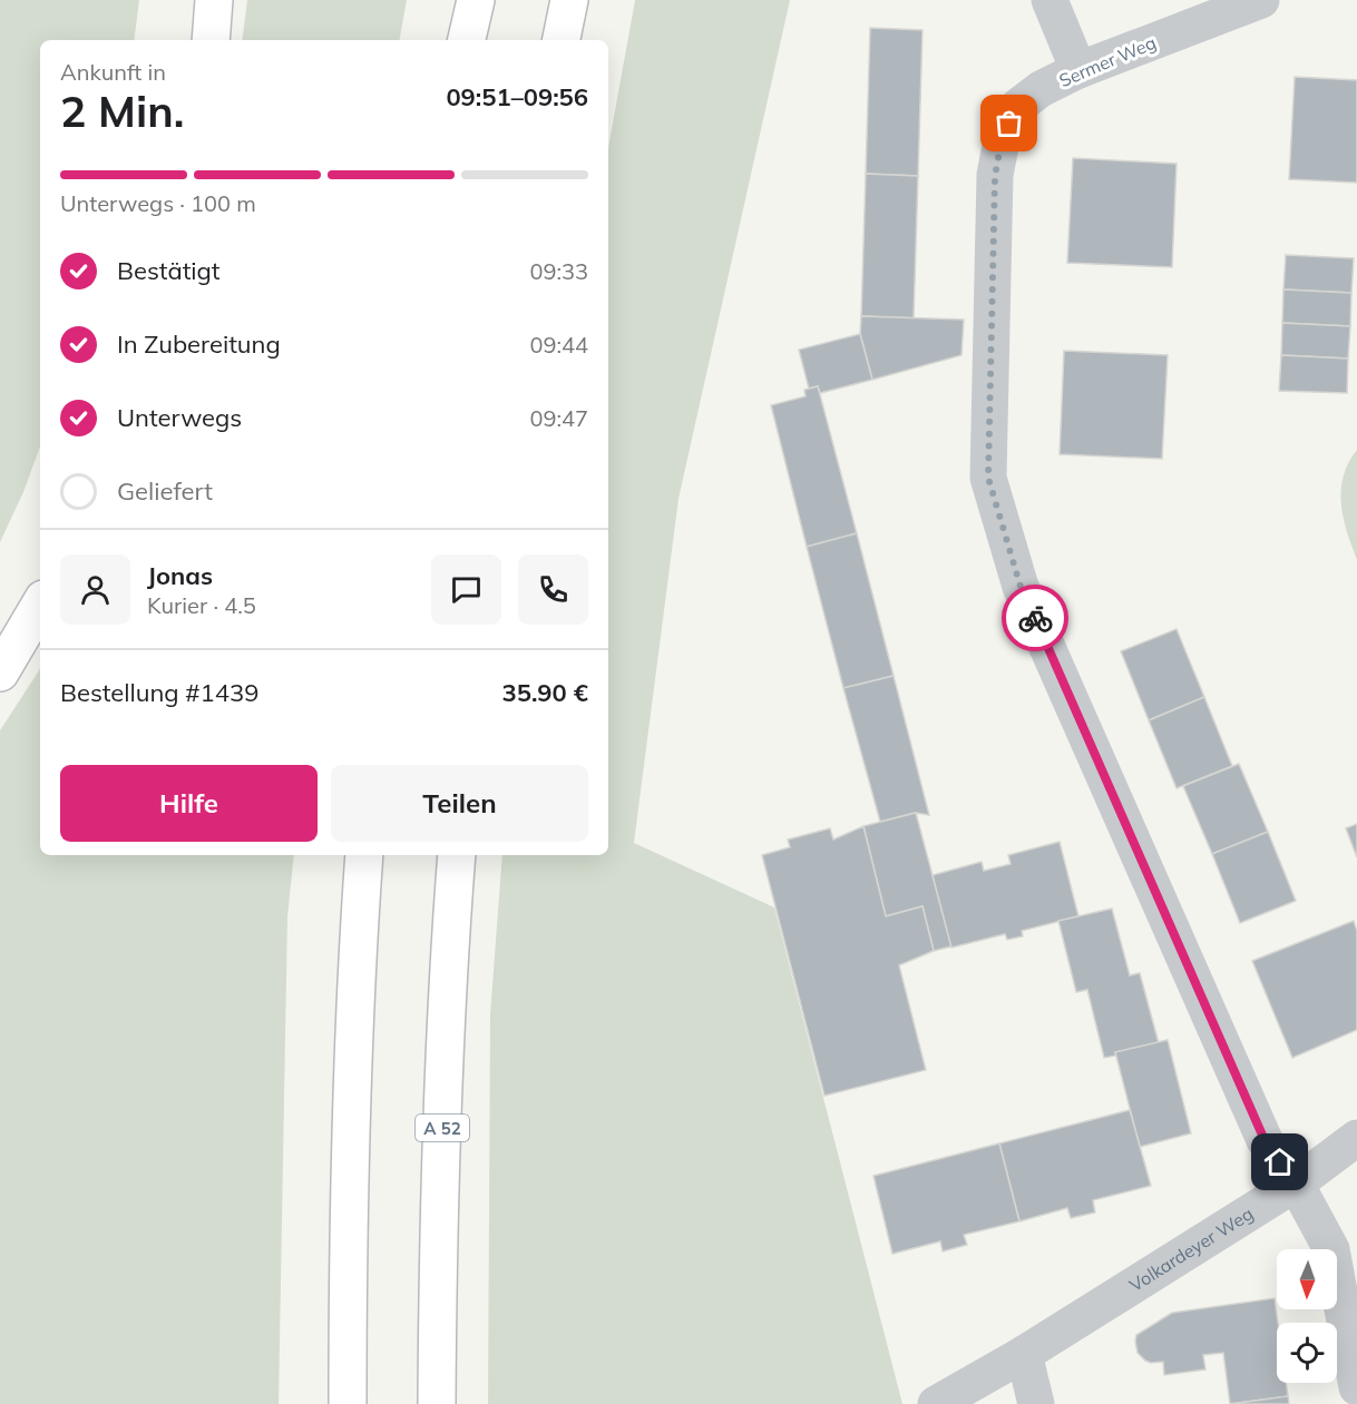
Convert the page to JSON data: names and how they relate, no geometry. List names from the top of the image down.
{
  "streets": {
    "main road": ["A 52"],
    "street": ["Sermer Weg", "Volkardeyer Weg"]
  },
  "crossings": [
    ["Sermer Weg", "Volkardeyer Weg"]
  ],
  "north": "bottom",
  "page": {
    "heading": ["2 Min.", "Ankunft in", "09:51–09:56"],
    "panel": [
      "Jonas",
      "Kurier · 4.5",
      "Bestellung #1439",
      "35.90 €"
    ],
    "bar": "Unterwegs · 100 m",
    "list": [
      ["Bestätigt", "09:33"],
      ["In Zubereitung", "09:44"],
      ["Unterwegs", "09:47"],
      "Geliefert"
    ],
    "buttons": ["Hilfe", "Teilen"]
  }
}
